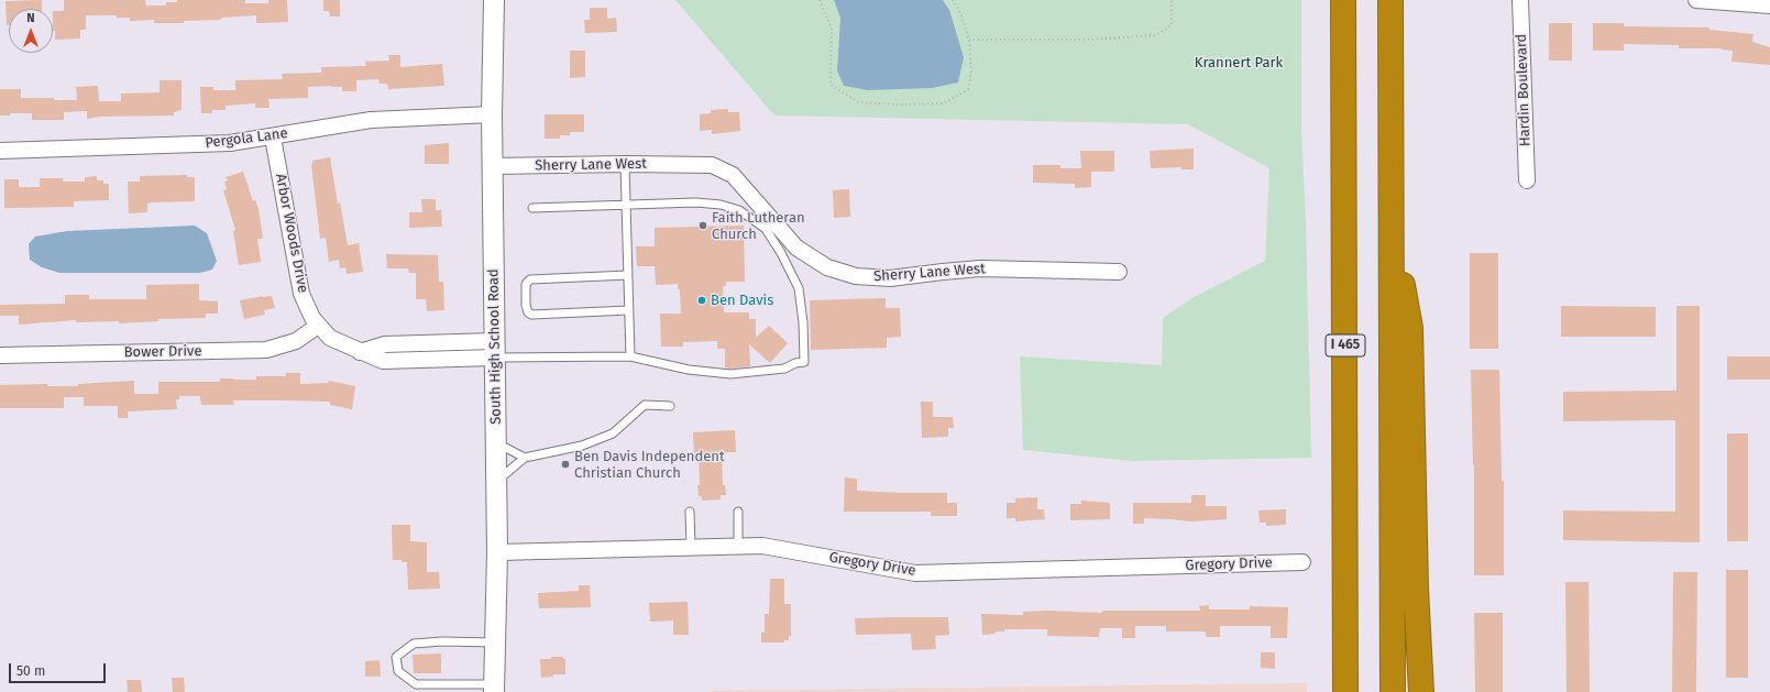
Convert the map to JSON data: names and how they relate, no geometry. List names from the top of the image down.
{
  "streets": {
    "highway": ["I 465"],
    "street": [
      "Hardin Boulevard",
      "Pergola Lane",
      "Sherry Lane West",
      "Arbor Woods Drive",
      "South High School Road",
      "Bower Drive",
      "Gregory Drive"
    ]
  },
  "crossings": [
    ["Pergola Lane", "Arbor Woods Drive"],
    ["Pergola Lane", "South High School Road"],
    ["Sherry Lane West", "South High School Road"],
    ["Arbor Woods Drive", "South High School Road"],
    ["Arbor Woods Drive", "Bower Drive"],
    ["South High School Road", "Gregory Drive"]
  ],
  "parks": ["Krannert Park"],
  "places": ["Faith Lutheran Church", "Ben Davis", "Ben Davis Independent Christian Church"],
  "scale_bar": "50 m",
  "north": "top"
}
